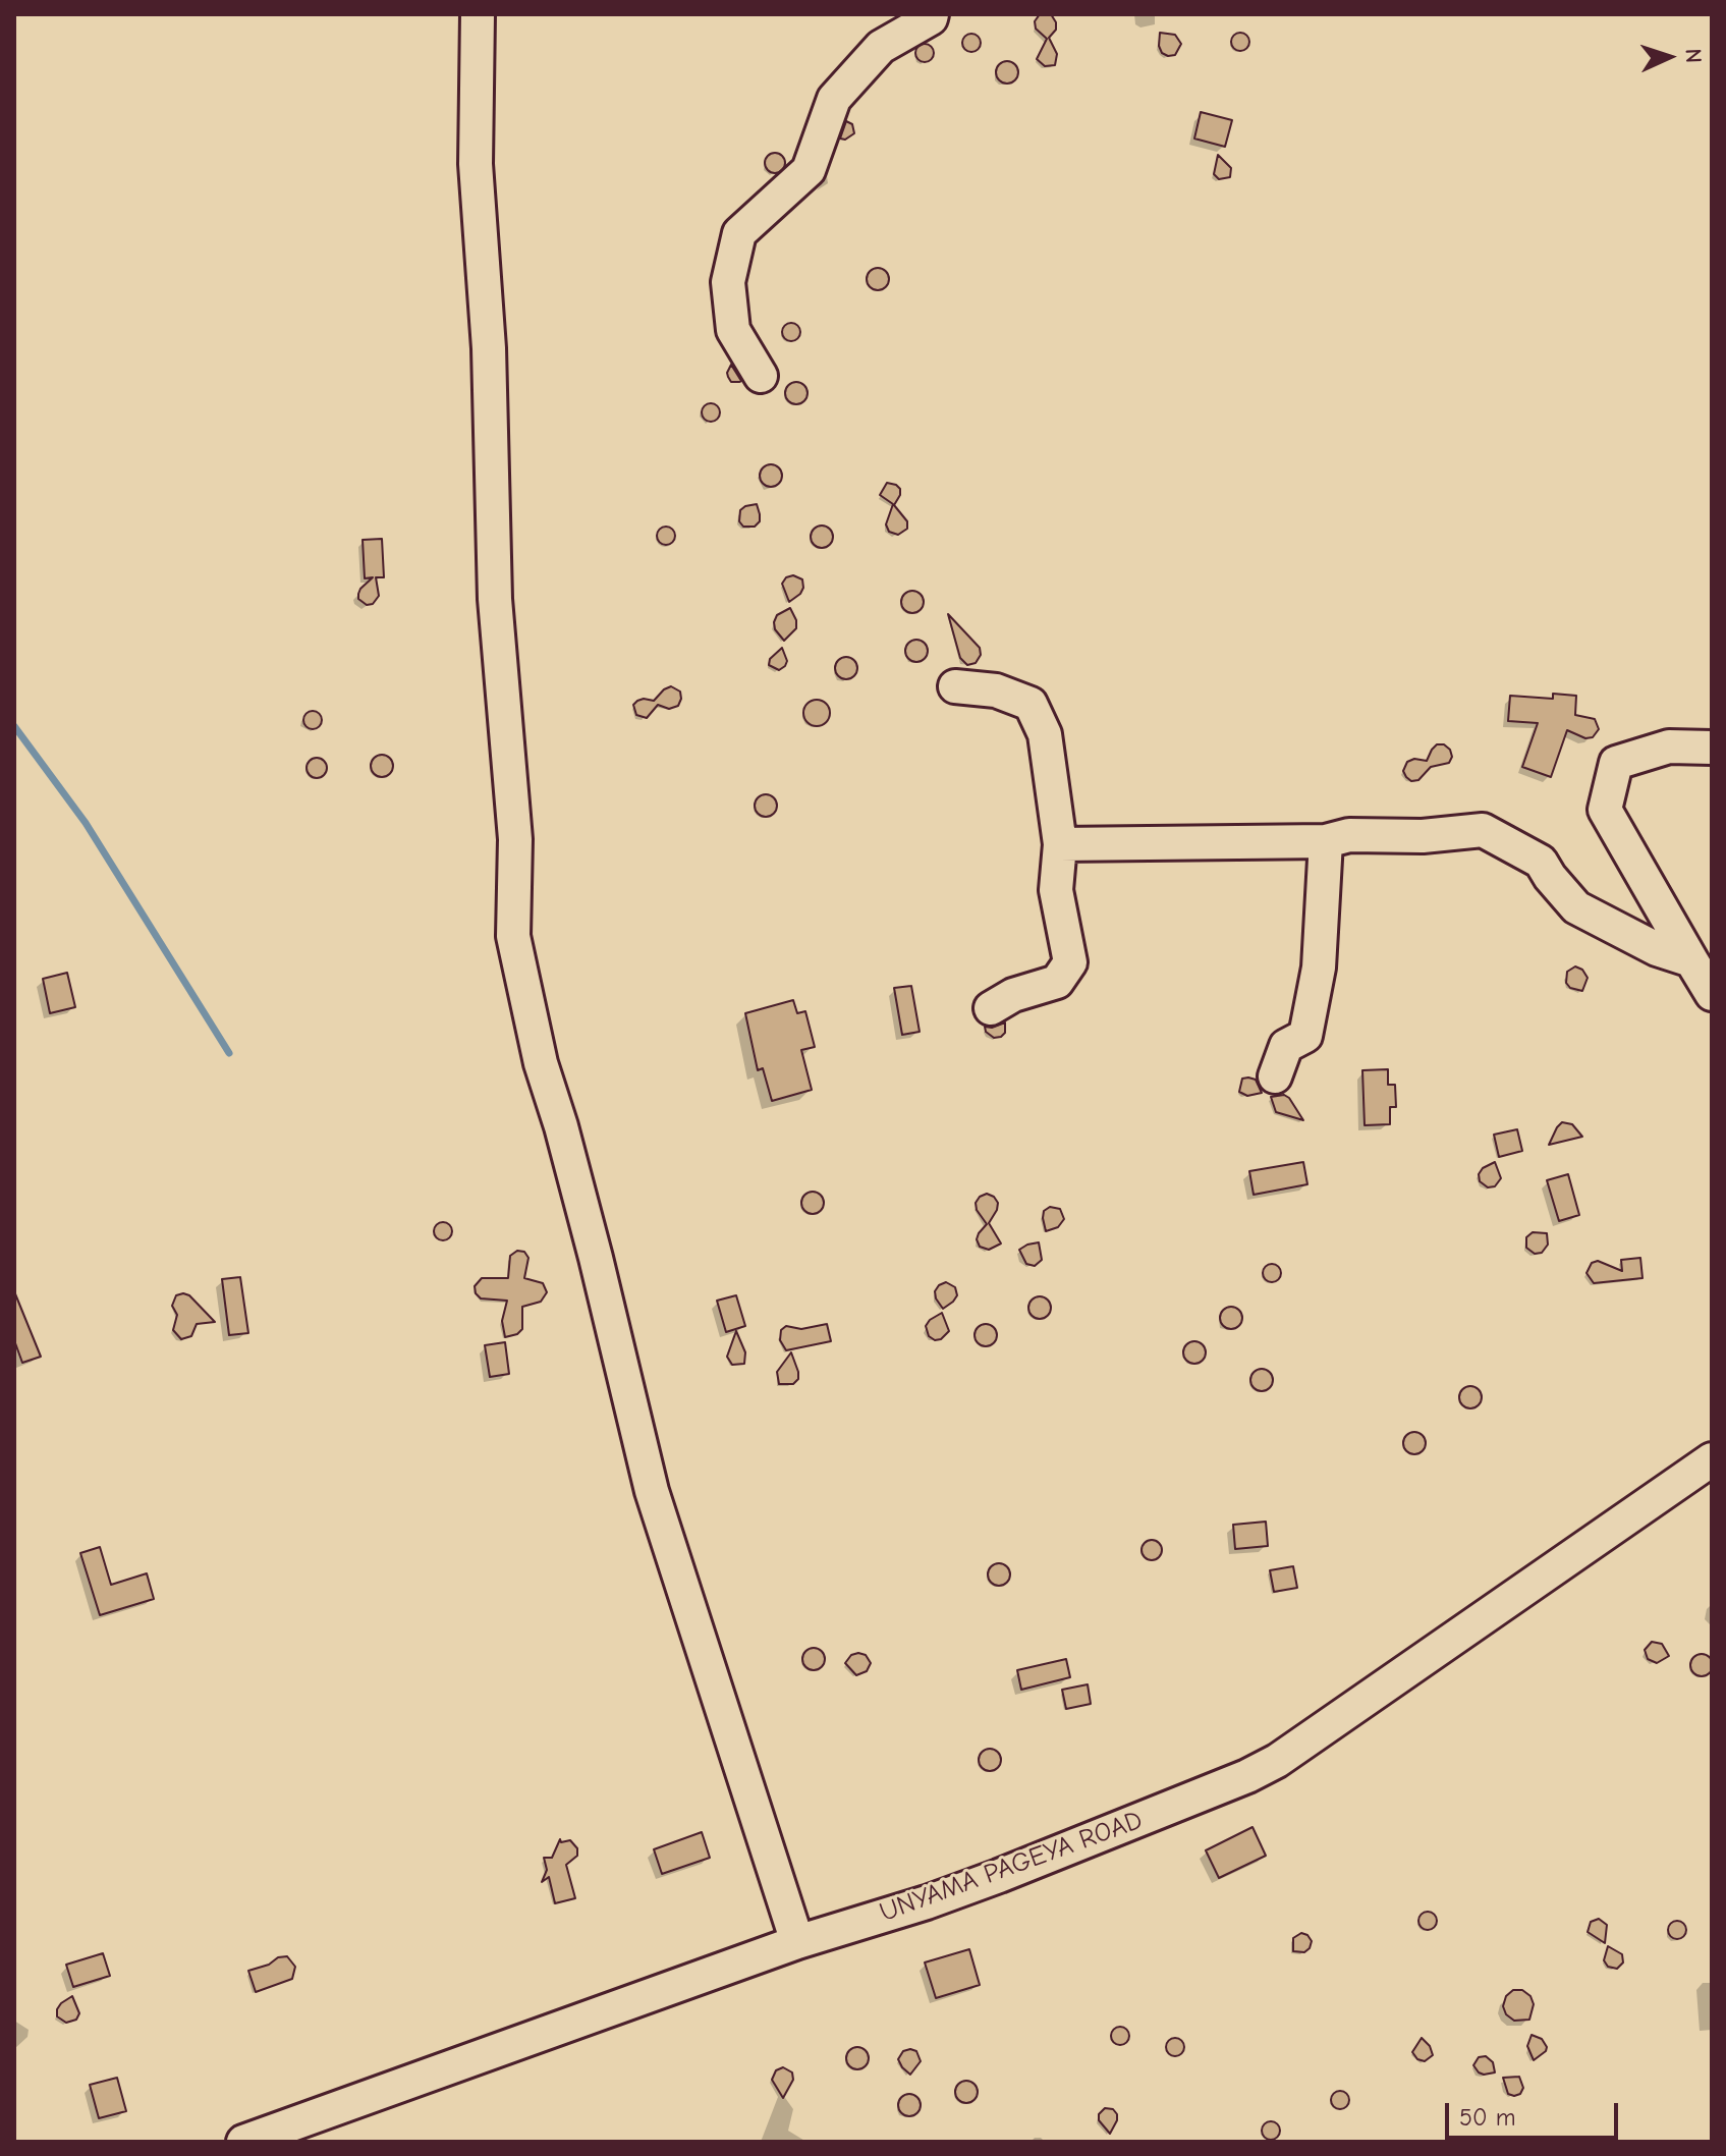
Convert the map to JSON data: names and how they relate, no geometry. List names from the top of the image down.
{
  "streets": {
    "street": ["UNYAMA PAGEYA ROAD"]
  },
  "scale_bar": "50 m",
  "north": "right"
}
